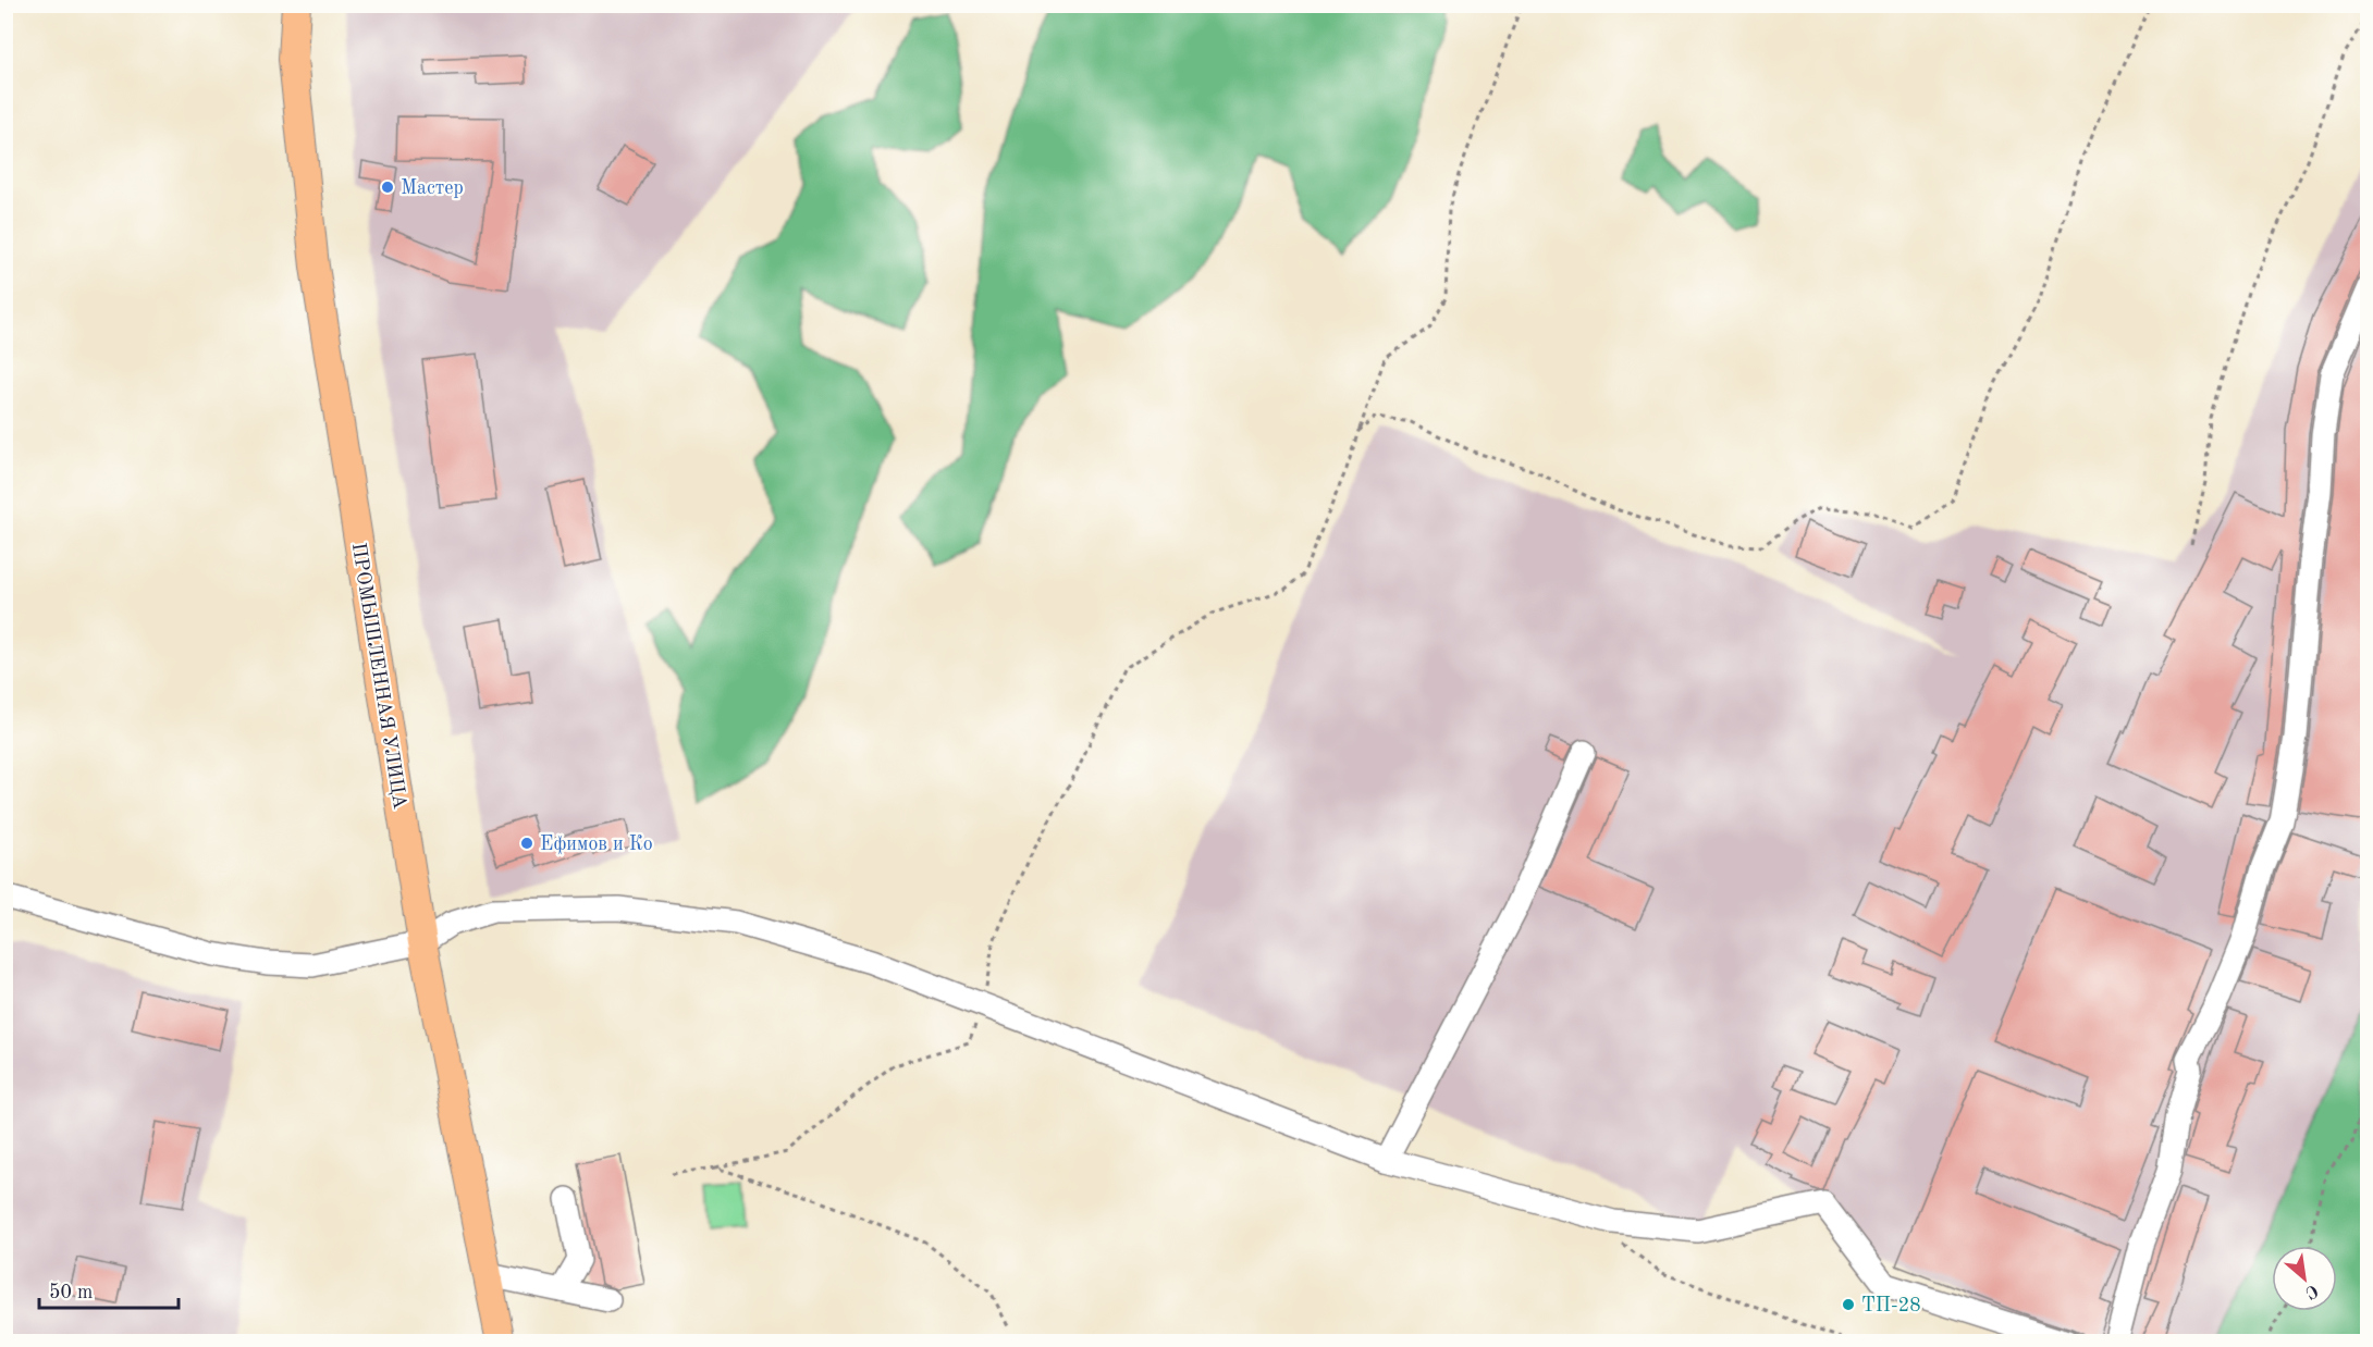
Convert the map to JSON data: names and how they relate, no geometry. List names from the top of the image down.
{
  "streets": {
    "main road": ["ПРОМЫШЛЕННАЯ УЛИЦА"]
  },
  "places": ["Мастер", "Ефимов и Ко", "ТП-28"],
  "scale_bar": "50 m",
  "north": "bottom right"
}
